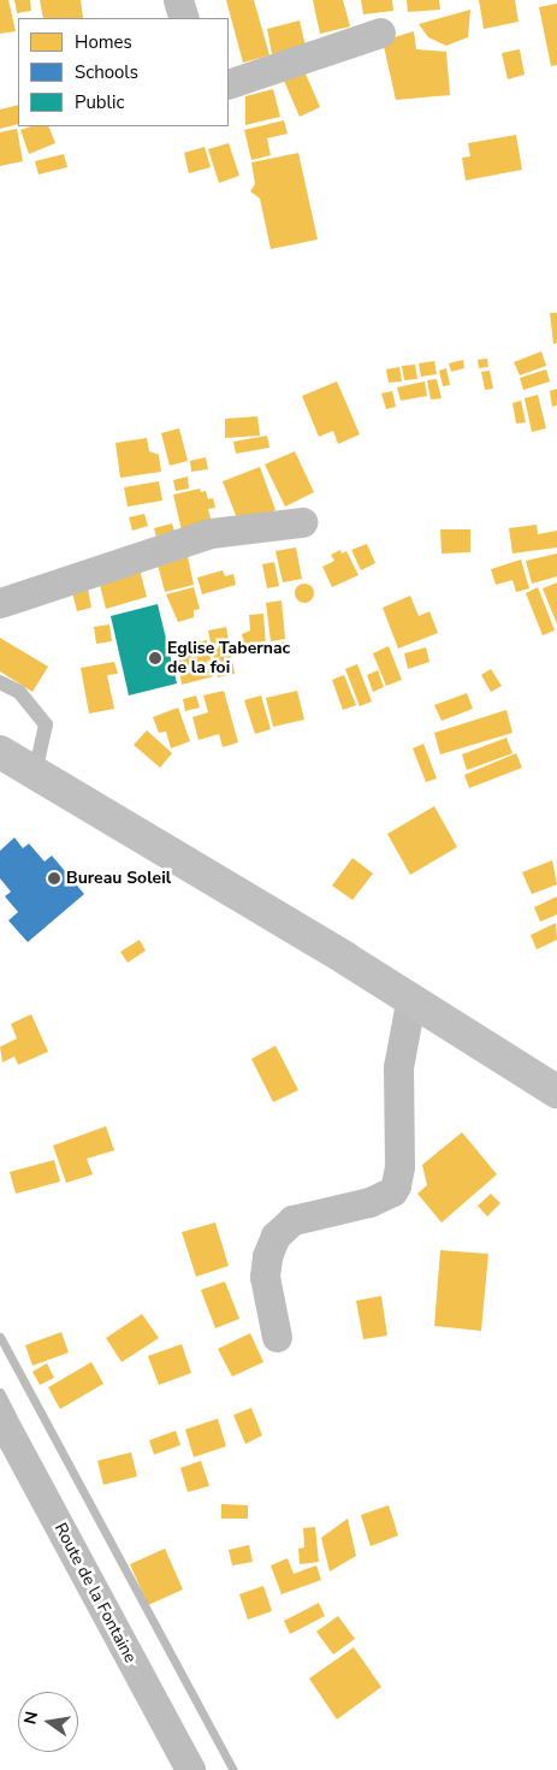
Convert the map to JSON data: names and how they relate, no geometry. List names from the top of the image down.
{
  "streets": {
    "street": ["Route de la Fontaine"]
  },
  "places": ["Eglise Tabernac de la foi", "Bureau Soleil"],
  "legend": ["Homes", "Schools", "Public"],
  "north": "left"
}
